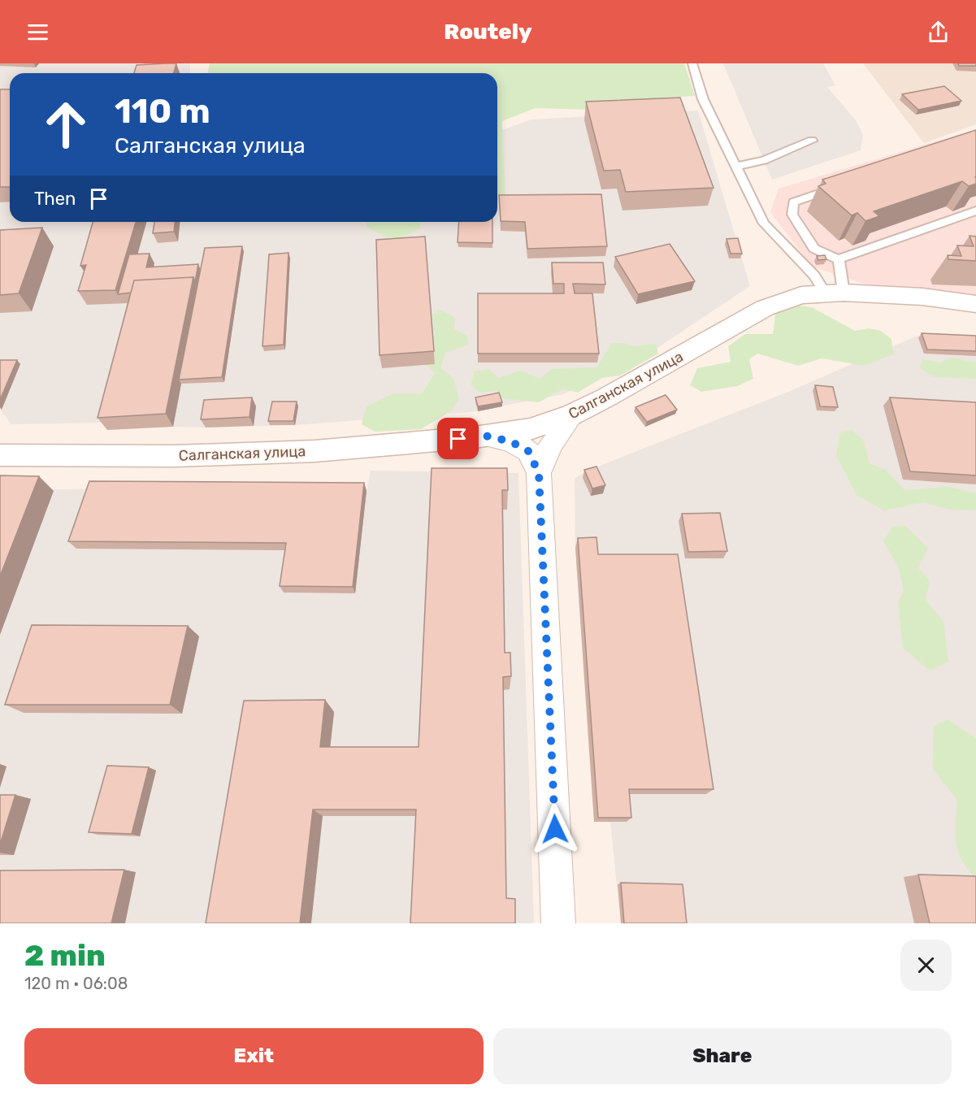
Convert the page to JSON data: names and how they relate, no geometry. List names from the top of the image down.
{
  "streets": {
    "street": ["Салганская улица"]
  },
  "page": {
    "header": "Routely",
    "turn": ["110 m", "Салганская улица"],
    "then": "Then",
    "heading": ["2 min", "120 m · 06:08"],
    "buttons": ["Exit", "Share"]
  }
}
